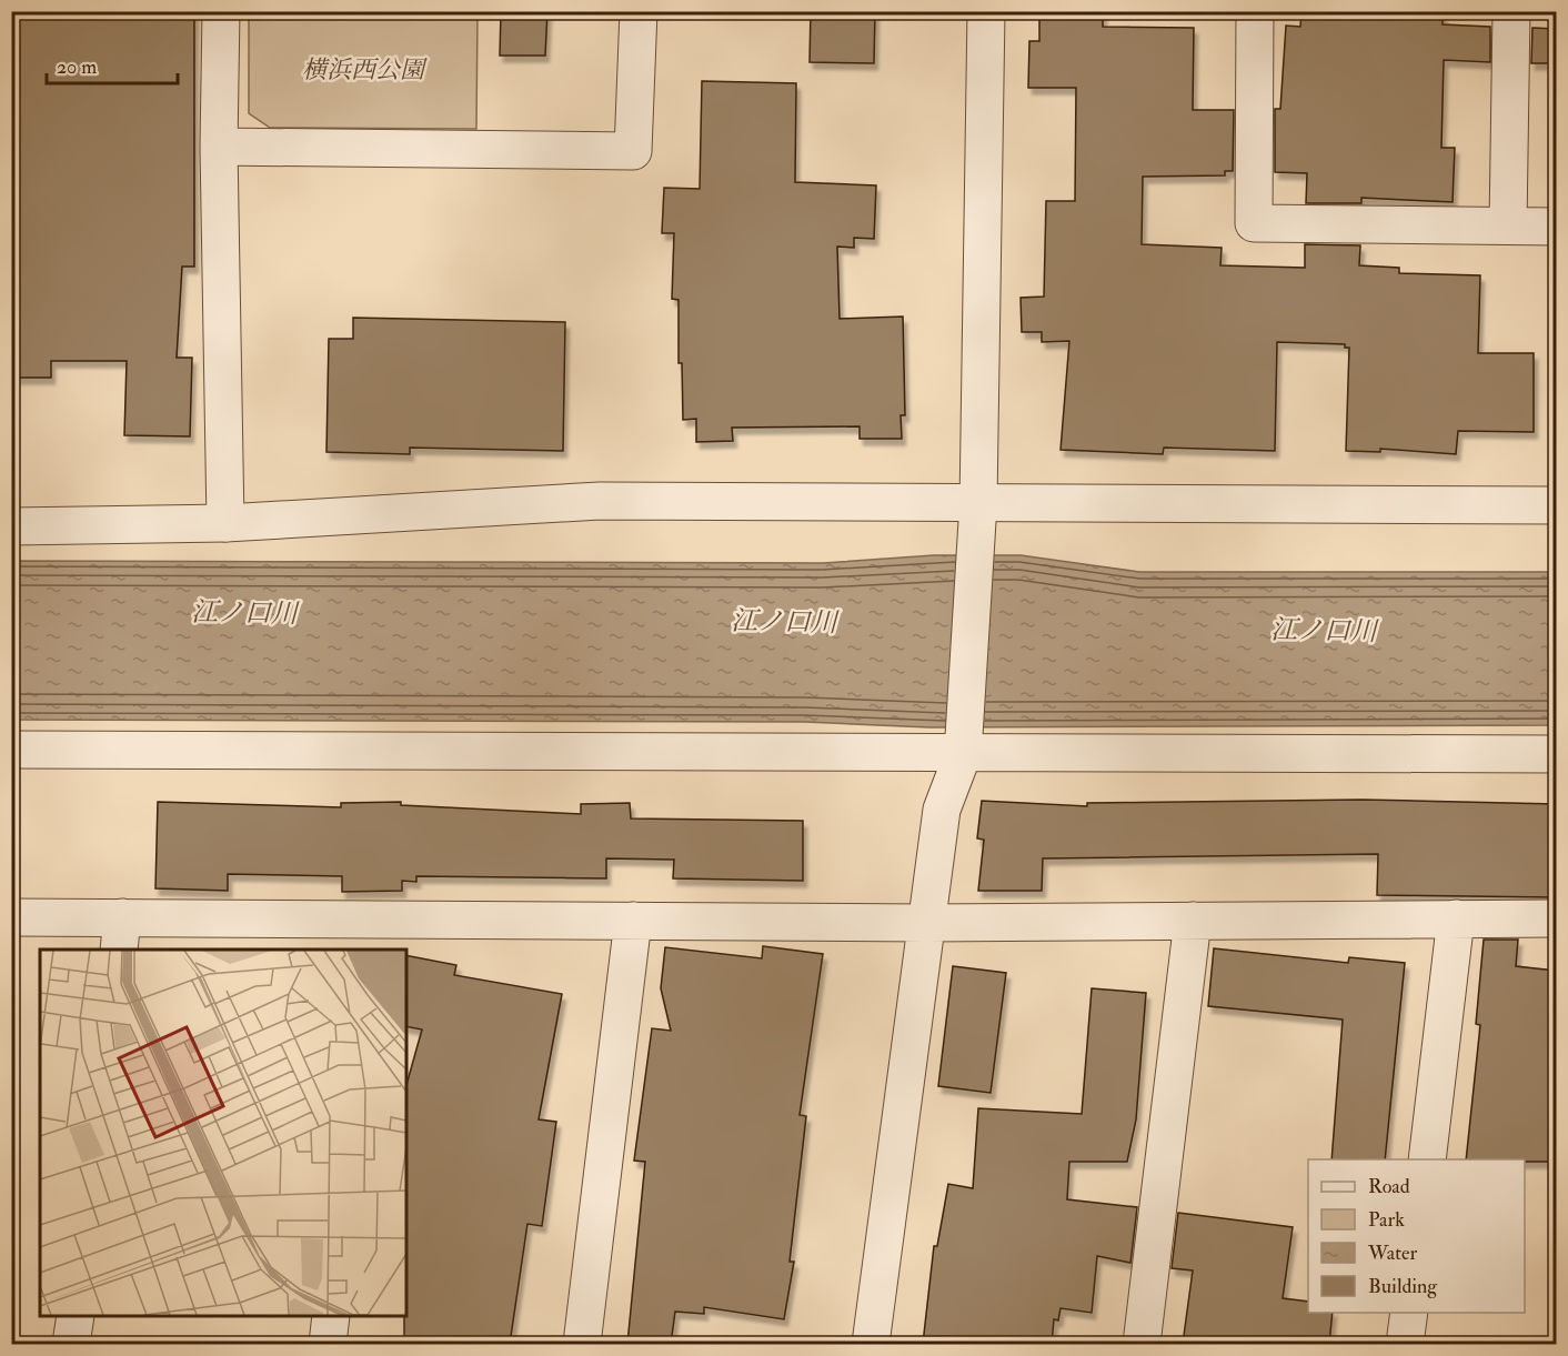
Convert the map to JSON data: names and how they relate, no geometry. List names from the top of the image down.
{
  "water": ["江ノ口川"],
  "parks": ["横浜西公園"],
  "legend": [
    "Road",
    "Park",
    "Water",
    "Building"
  ],
  "scale_bar": "20 m"
}
